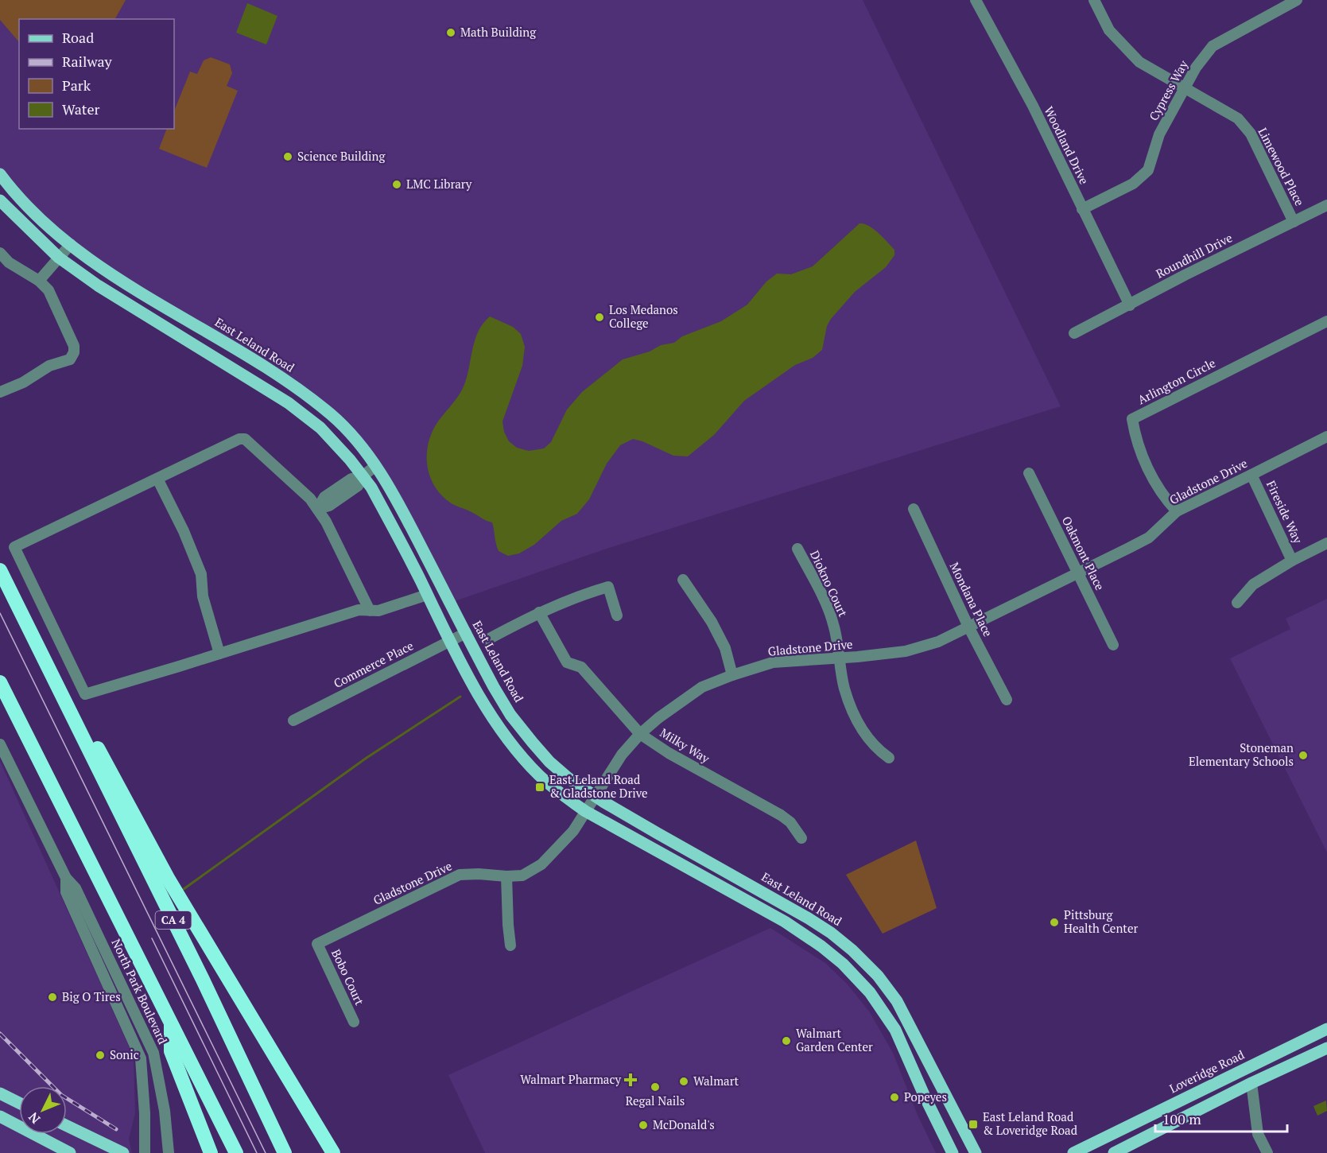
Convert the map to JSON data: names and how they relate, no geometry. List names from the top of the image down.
{
  "streets": {
    "highway": ["CA 4"],
    "main road": ["East Leland Road", "Loveridge Road"],
    "street": [
      "Cypress Way",
      "Woodland Drive",
      "Limewood Place",
      "Roundhill Drive",
      "Arlington Circle",
      "Gladstone Drive",
      "Fireside Way",
      "Oakmont Place",
      "Diokno Court",
      "Mondana Place",
      "Commerce Place",
      "Milky Way",
      "Bobo Court",
      "North Park Boulevard"
    ]
  },
  "crossings": [
    ["Cypress Way", "Woodland Drive"],
    ["Cypress Way", "Limewood Place"],
    ["Woodland Drive", "Roundhill Drive"],
    ["Limewood Place", "Roundhill Drive"],
    ["East Leland Road", "Gladstone Drive"],
    ["East Leland Road", "Commerce Place"],
    ["Arlington Circle", "Gladstone Drive"],
    ["Gladstone Drive", "Fireside Way"],
    ["Gladstone Drive", "Oakmont Place"],
    ["Gladstone Drive", "Diokno Court"],
    ["Gladstone Drive", "Mondana Place"],
    ["Gladstone Drive", "Milky Way"],
    ["Gladstone Drive", "Bobo Court"]
  ],
  "places": {
    "other": [
      "Math Building",
      "Science Building",
      "LMC Library",
      "Los Medanos College",
      "Stoneman Elementary Schools",
      "Pittsburg Health Center",
      "Big O Tires",
      "Walmart Garden Center",
      "Sonic",
      "Walmart",
      "Regal Nails",
      "Popeyes",
      "McDonald's"
    ],
    "transit": ["East Leland Road & Gladstone Drive", "East Leland Road & Loveridge Road"],
    "health": ["Walmart Pharmacy"]
  },
  "legend": [
    "Road",
    "Railway",
    "Park",
    "Water"
  ],
  "scale_bar": "100 m",
  "north": "bottom left"
}
